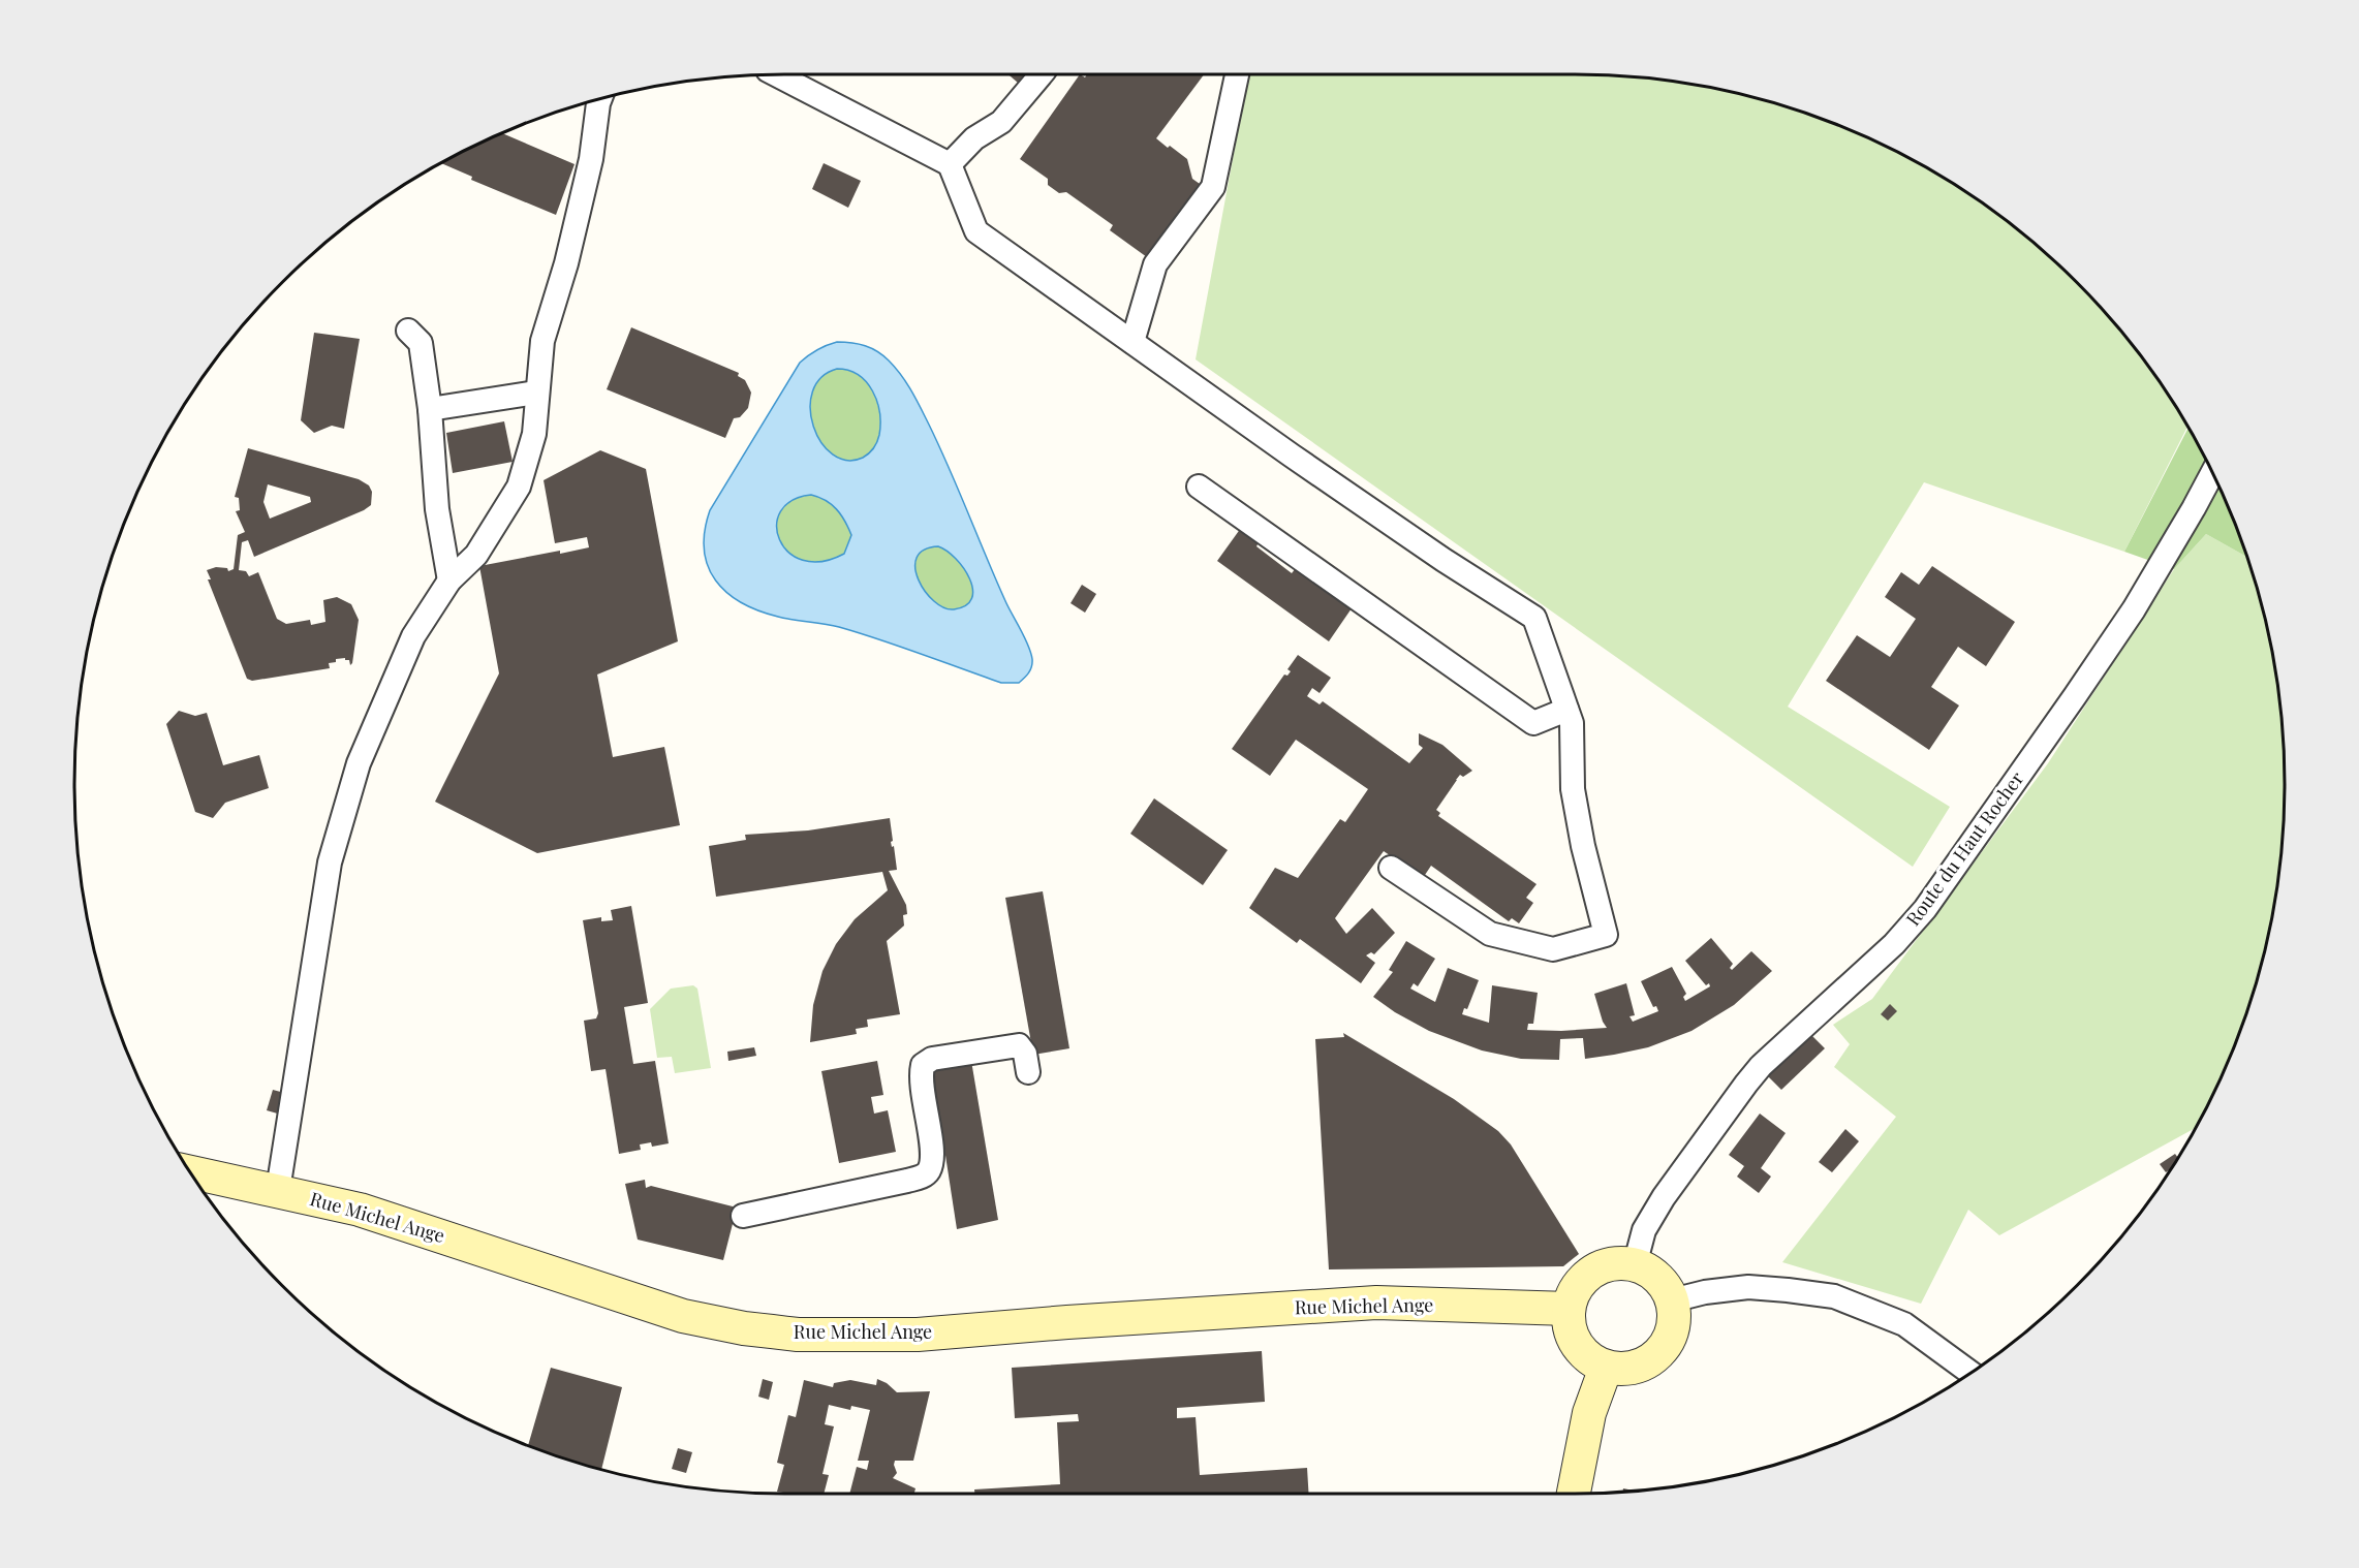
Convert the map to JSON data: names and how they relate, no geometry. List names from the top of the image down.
{
  "streets": {
    "street": ["Route du Haut Rocher", "Rue Michel Ange"]
  },
  "crossings": [
    ["Route du Haut Rocher", "Rue Michel Ange"]
  ]
}
